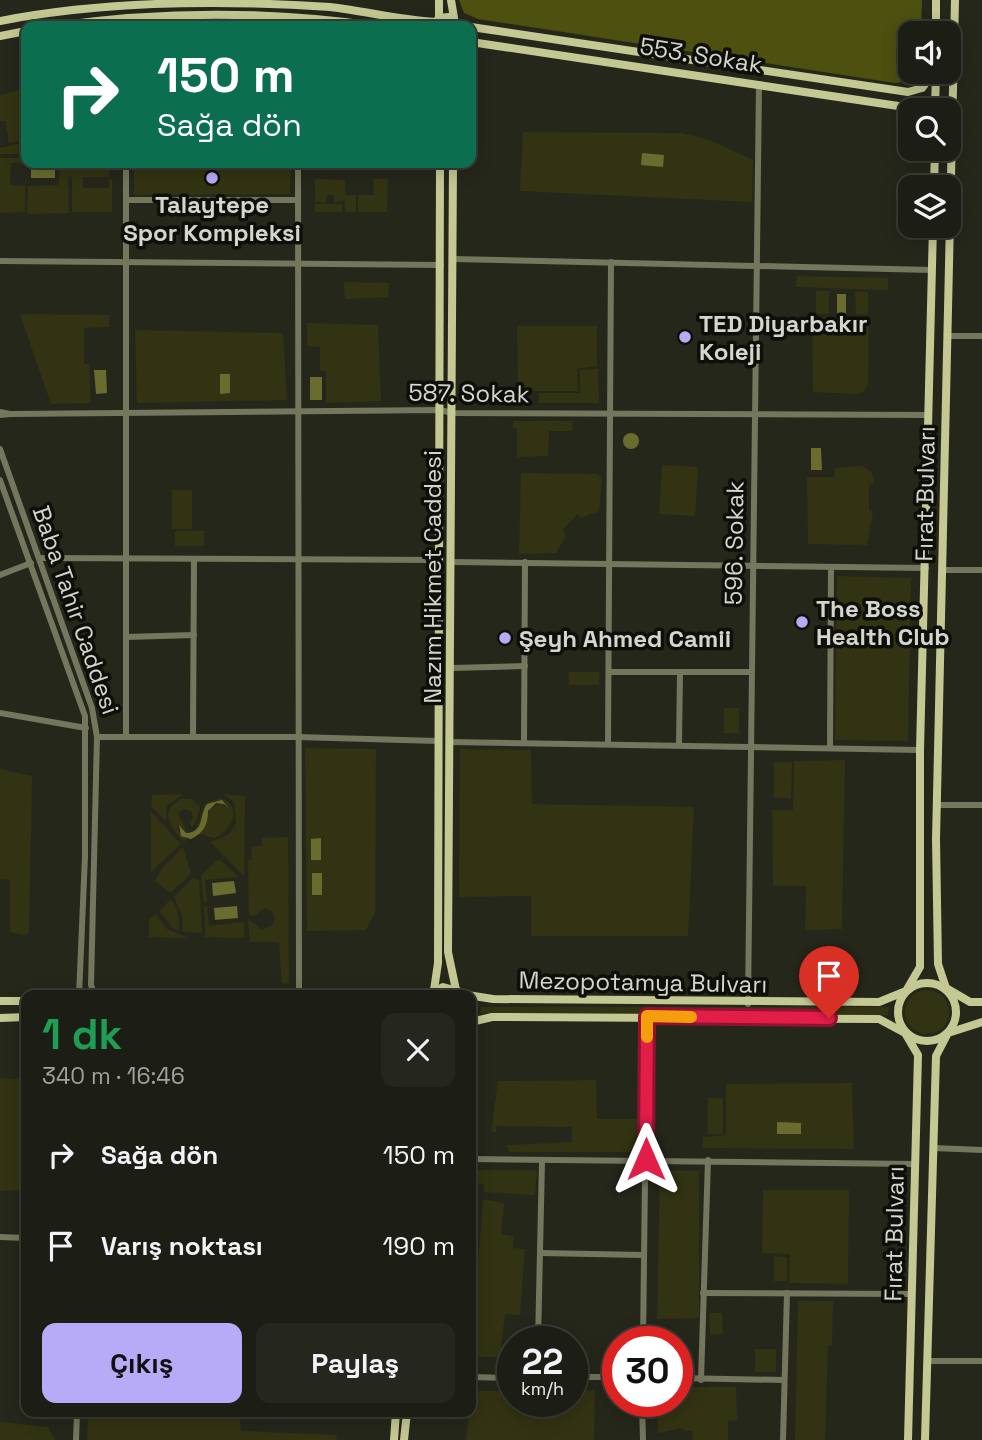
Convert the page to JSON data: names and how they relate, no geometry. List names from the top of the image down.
{
  "streets": {
    "main road": [
      "553. Sokak",
      "Fırat Bulvarı",
      "Nazım Hikmet Caddesi",
      "Mezopotamya Bulvarı"
    ],
    "street": ["587. Sokak", "596. Sokak", "Baba Tahir Caddesi"]
  },
  "crossings": [
    ["553. Sokak", "596. Sokak"],
    ["587. Sokak", "Fırat Bulvarı"],
    ["587. Sokak", "596. Sokak"],
    ["587. Sokak", "Nazım Hikmet Caddesi"],
    ["Fırat Bulvarı", "Mezopotamya Bulvarı"],
    ["596. Sokak", "Mezopotamya Bulvarı"]
  ],
  "places": [
    "Talaytepe Spor Kompleksi",
    "TED Diyarbakır Koleji",
    "The Boss Health Club",
    "Şeyh Ahmed Camii"
  ],
  "page": {
    "turn": ["150 m", "Sağa dön"],
    "heading": ["1 dk", "340 m · 16:46"],
    "list": [
      {
        "name": "Sağa dön",
        "value": "150 m"
      },
      {
        "name": "Varış noktası",
        "value": "190 m"
      }
    ],
    "buttons": ["Çıkış", "Paylaş"],
    "speed": "22 km/h",
    "limit": "30"
  }
}
